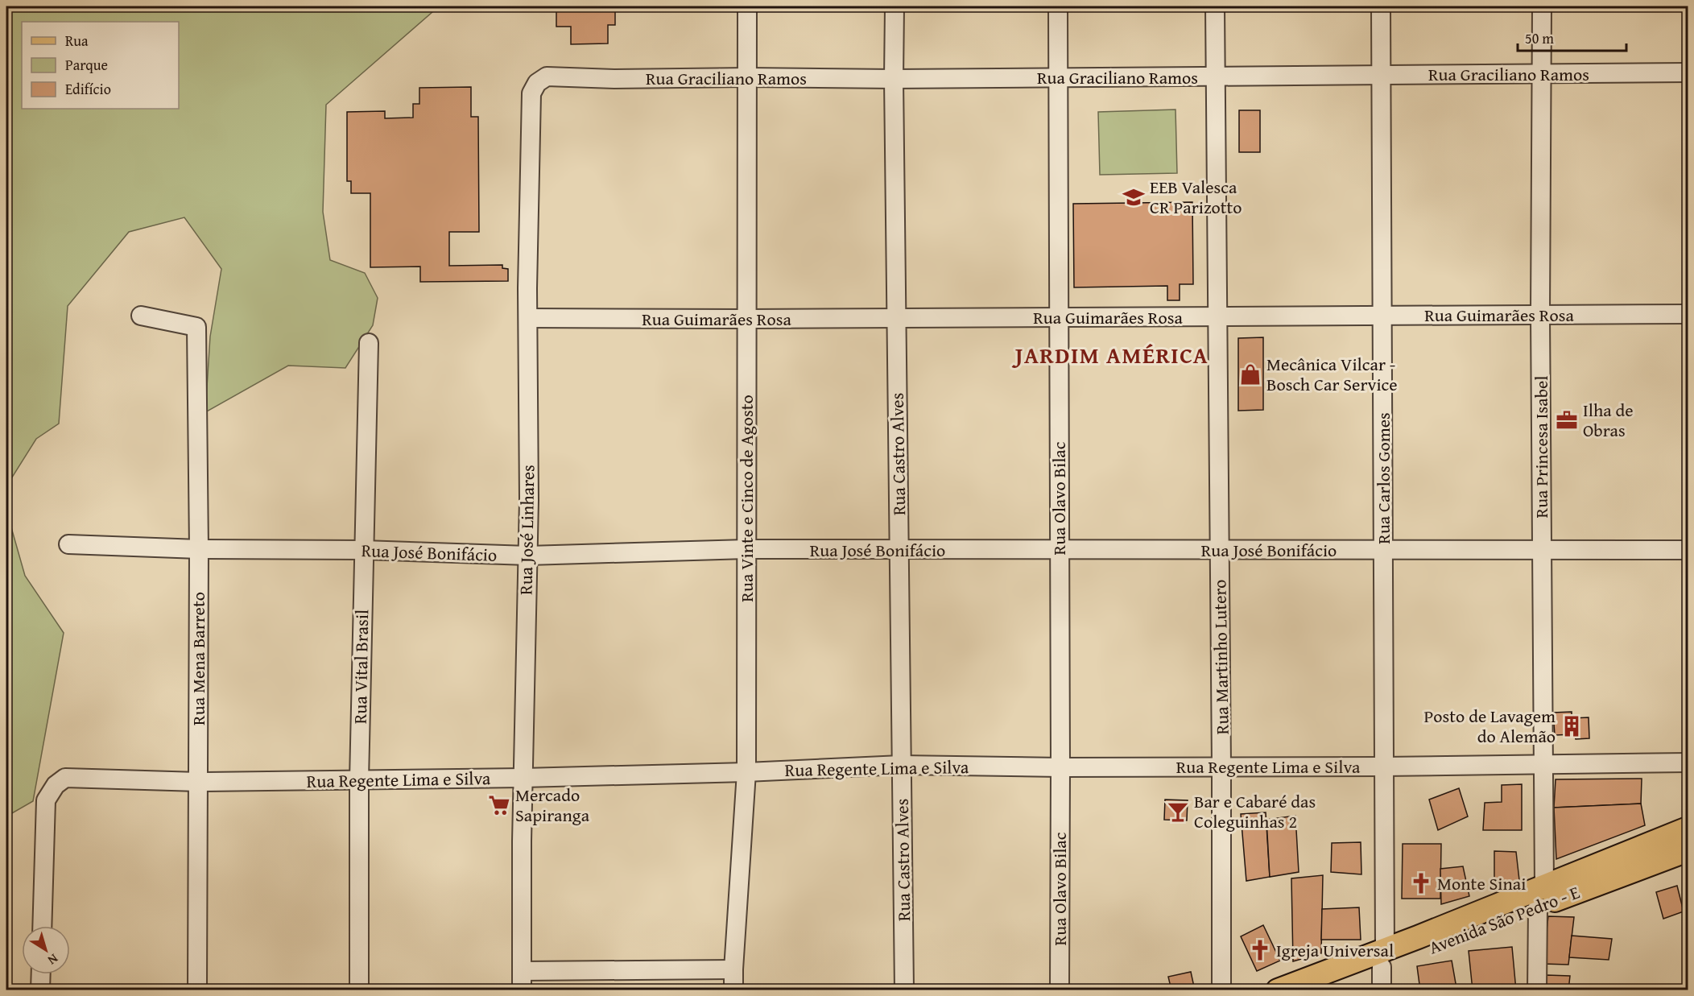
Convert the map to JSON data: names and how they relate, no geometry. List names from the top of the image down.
{
  "streets": {
    "main road": ["Avenida São Pedro - E"],
    "street": [
      "Rua Graciliano Ramos",
      "Rua Guimarães Rosa",
      "Rua Princesa Isabel",
      "Rua Castro Alves",
      "Rua Carlos Gomes",
      "Rua Vinte e Cinco de Agosto",
      "Rua Olavo Bilac",
      "Rua José Linhares",
      "Rua José Bonifácio",
      "Rua Martinho Lutero",
      "Rua Mena Barreto",
      "Rua Vital Brasil",
      "Rua Regente Lima e Silva"
    ]
  },
  "crossings": [
    ["Rua Graciliano Ramos", "Rua Princesa Isabel"],
    ["Rua Graciliano Ramos", "Rua Castro Alves"],
    ["Rua Graciliano Ramos", "Rua Carlos Gomes"],
    ["Rua Graciliano Ramos", "Rua Vinte e Cinco de Agosto"],
    ["Rua Graciliano Ramos", "Rua Olavo Bilac"],
    ["Rua Graciliano Ramos", "Rua José Linhares"],
    ["Rua Graciliano Ramos", "Rua Martinho Lutero"],
    ["Rua Guimarães Rosa", "Rua Princesa Isabel"],
    ["Rua Guimarães Rosa", "Rua Castro Alves"],
    ["Rua Guimarães Rosa", "Rua Carlos Gomes"],
    ["Rua Guimarães Rosa", "Rua Vinte e Cinco de Agosto"],
    ["Rua Guimarães Rosa", "Rua Olavo Bilac"],
    ["Rua Guimarães Rosa", "Rua José Linhares"],
    ["Rua Guimarães Rosa", "Rua Martinho Lutero"],
    ["Rua Princesa Isabel", "Rua José Bonifácio"],
    ["Rua Princesa Isabel", "Rua Regente Lima e Silva"],
    ["Rua Princesa Isabel", "Avenida São Pedro - E"],
    ["Rua Castro Alves", "Rua José Bonifácio"],
    ["Rua Castro Alves", "Rua Regente Lima e Silva"],
    ["Rua Carlos Gomes", "Rua José Bonifácio"],
    ["Rua Carlos Gomes", "Rua Regente Lima e Silva"],
    ["Rua Carlos Gomes", "Avenida São Pedro - E"],
    ["Rua Vinte e Cinco de Agosto", "Rua José Bonifácio"],
    ["Rua Vinte e Cinco de Agosto", "Rua Regente Lima e Silva"],
    ["Rua Olavo Bilac", "Rua José Bonifácio"],
    ["Rua Olavo Bilac", "Rua Regente Lima e Silva"],
    ["Rua José Linhares", "Rua José Bonifácio"],
    ["Rua José Linhares", "Rua Regente Lima e Silva"],
    ["Rua José Bonifácio", "Rua Martinho Lutero"],
    ["Rua José Bonifácio", "Rua Mena Barreto"],
    ["Rua José Bonifácio", "Rua Vital Brasil"],
    ["Rua Martinho Lutero", "Rua Regente Lima e Silva"],
    ["Rua Mena Barreto", "Rua Regente Lima e Silva"],
    ["Rua Vital Brasil", "Rua Regente Lima e Silva"]
  ],
  "districts": ["JARDIM AMÉRICA"],
  "places": {
    "school or university": ["EEB Valesca CR Parizotto"],
    "shop": ["Mecânica Vilcar - Bosch Car Service"],
    "office": ["Ilha de Obras"],
    "building": ["Posto de Lavagem do Alemão"],
    "supermarket": ["Mercado Sapiranga"],
    "bar": ["Bar e Cabaré das Coleguinhas 2"],
    "church": ["Monte Sinai", "Igreja Universal"]
  },
  "legend": ["Rua", "Parque", "Edifício"],
  "scale_bar": "50 m",
  "north": "bottom right"
}
